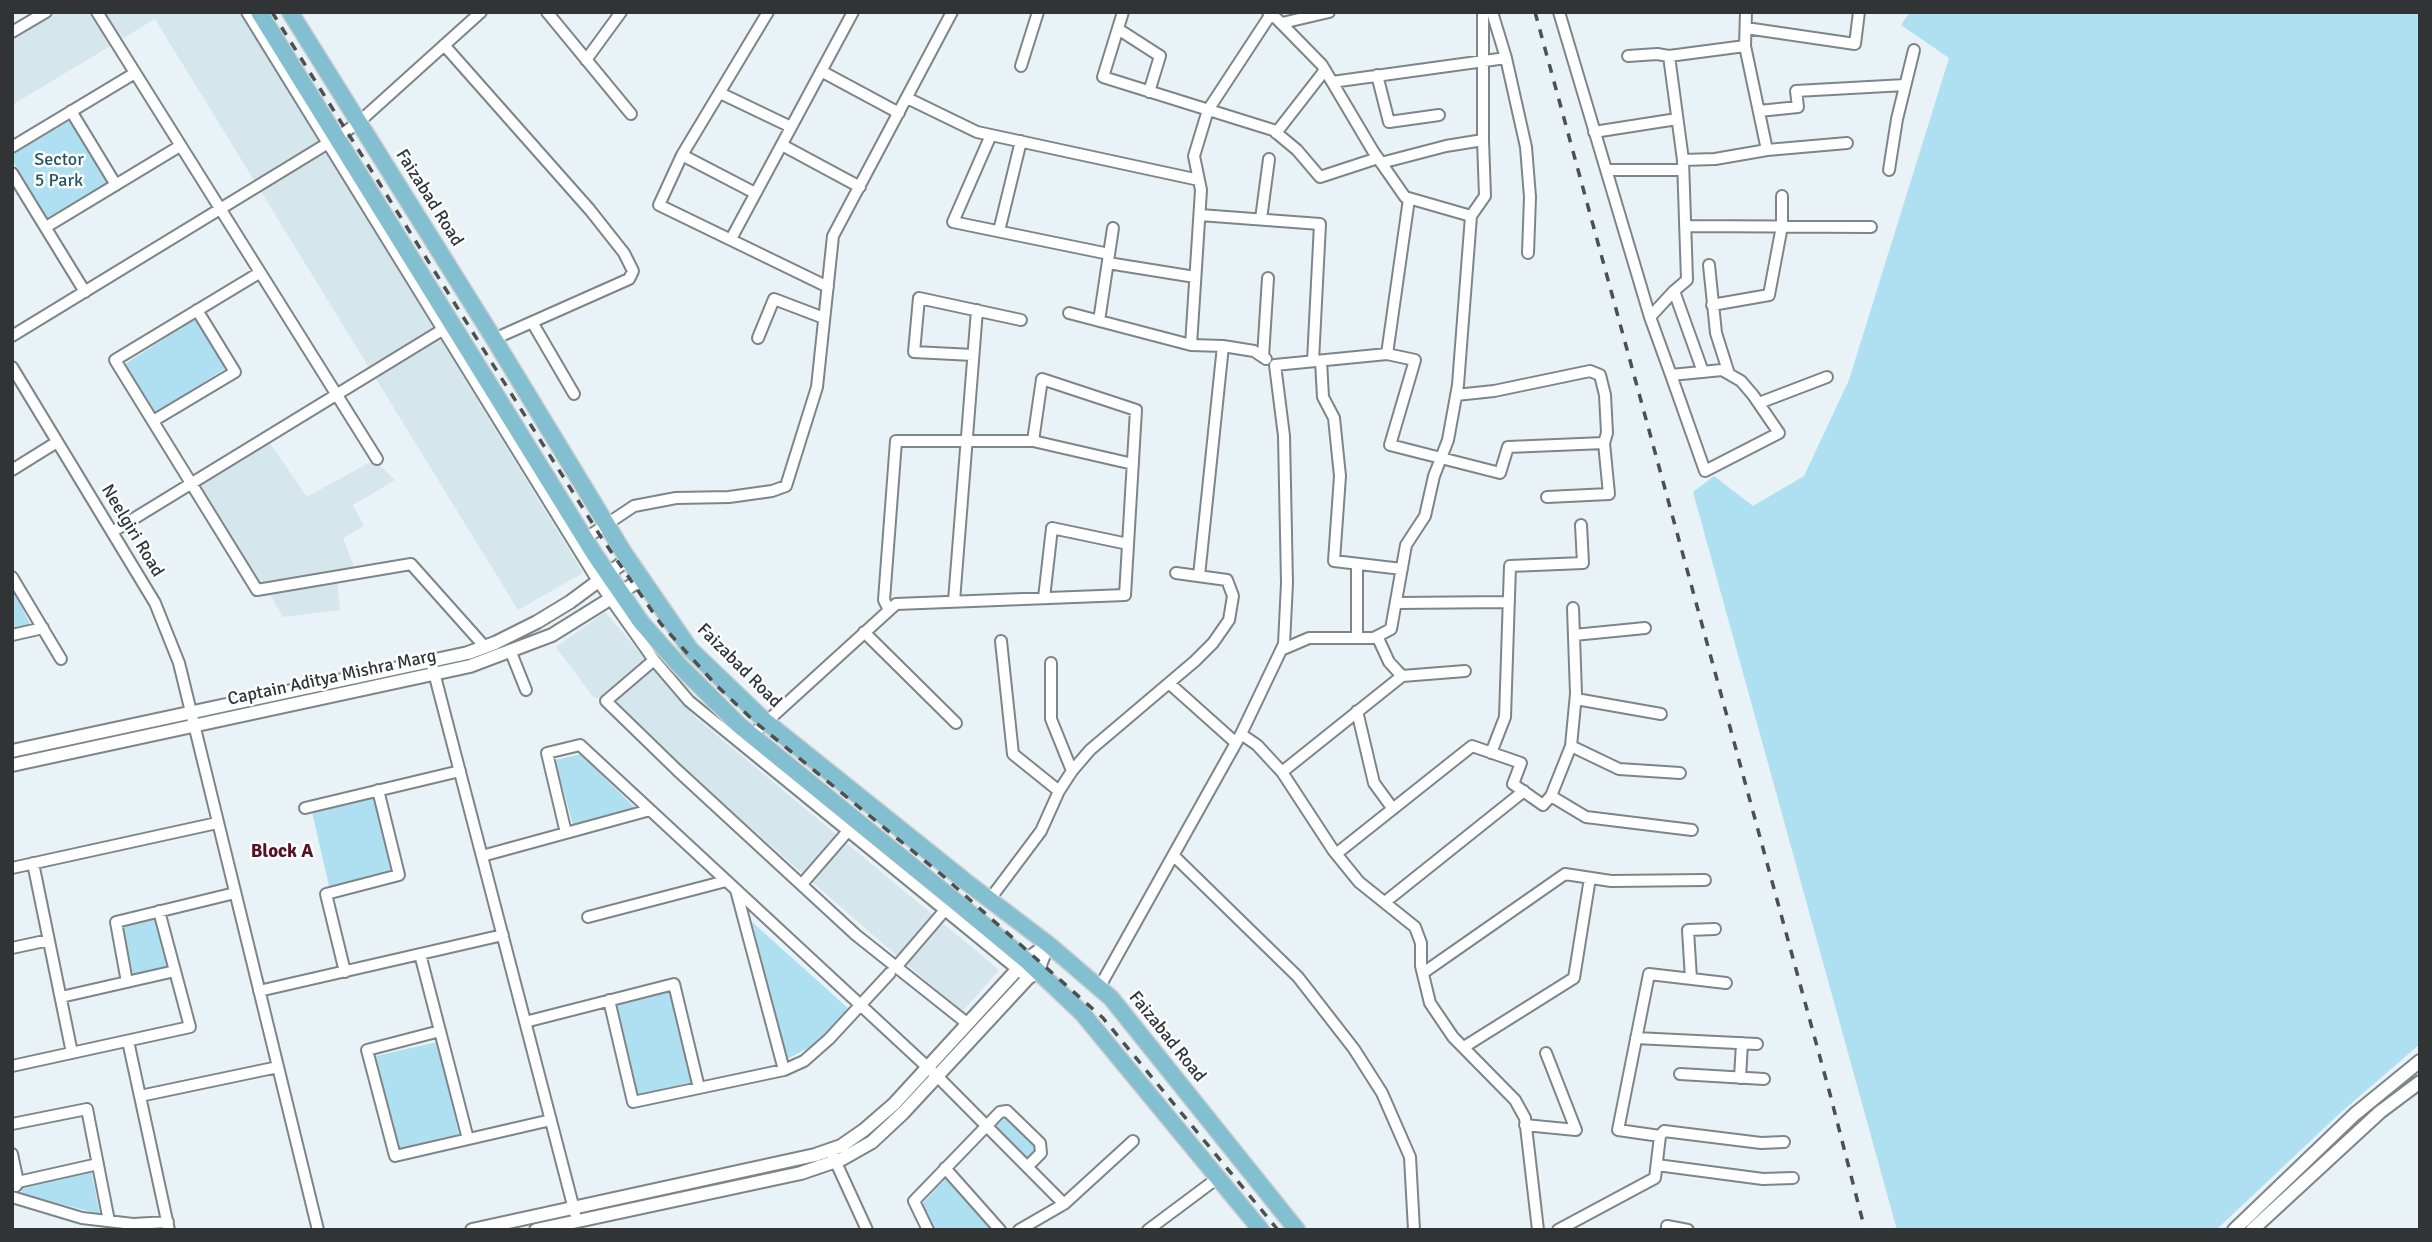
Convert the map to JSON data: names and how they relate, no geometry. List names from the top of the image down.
{
  "streets": {
    "main road": ["Faizabad Road"],
    "street": ["Neelgiri Road", "Captain Aditya Mishra Marg"]
  },
  "crossings": [
    ["Faizabad Road", "Captain Aditya Mishra Marg"],
    ["Neelgiri Road", "Captain Aditya Mishra Marg"]
  ],
  "districts": ["Block A"],
  "parks": ["Sector 5 Park"]
}
